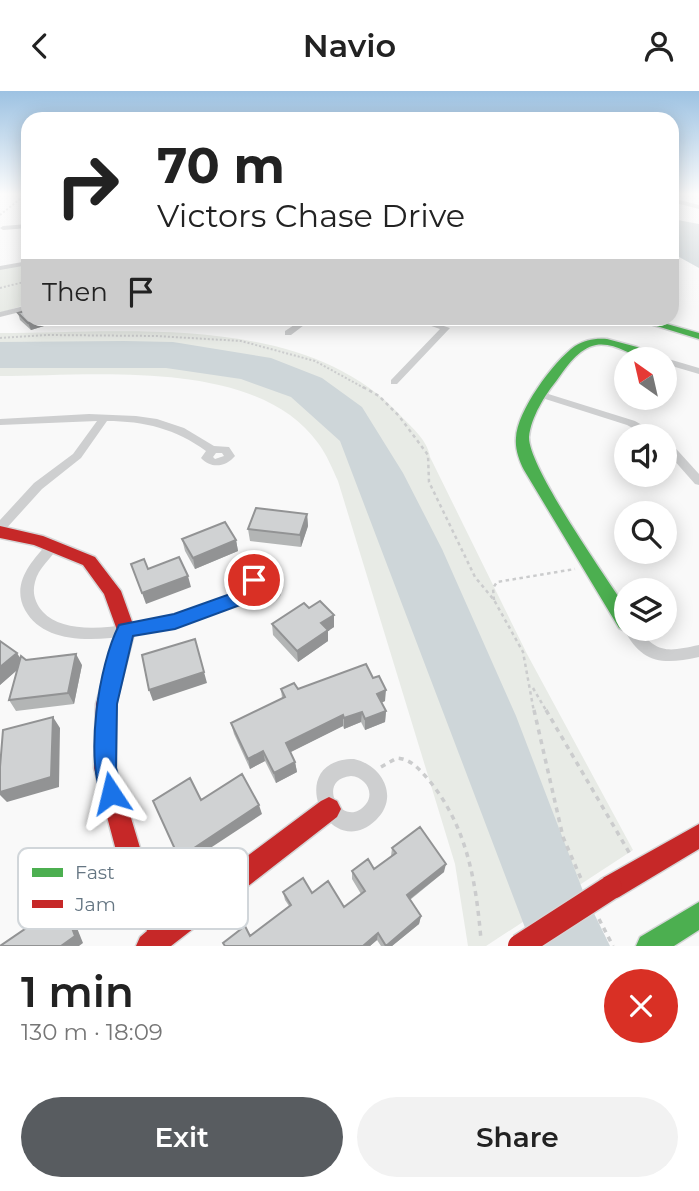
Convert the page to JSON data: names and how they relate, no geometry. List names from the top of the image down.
{
  "legend": ["Fast", "Jam"],
  "north": "top left",
  "page": {
    "header": "Navio",
    "turn": ["70 m", "Victors Chase Drive"],
    "then": "Then",
    "heading": ["1 min", "130 m · 18:09"],
    "buttons": ["Exit", "Share"]
  }
}
